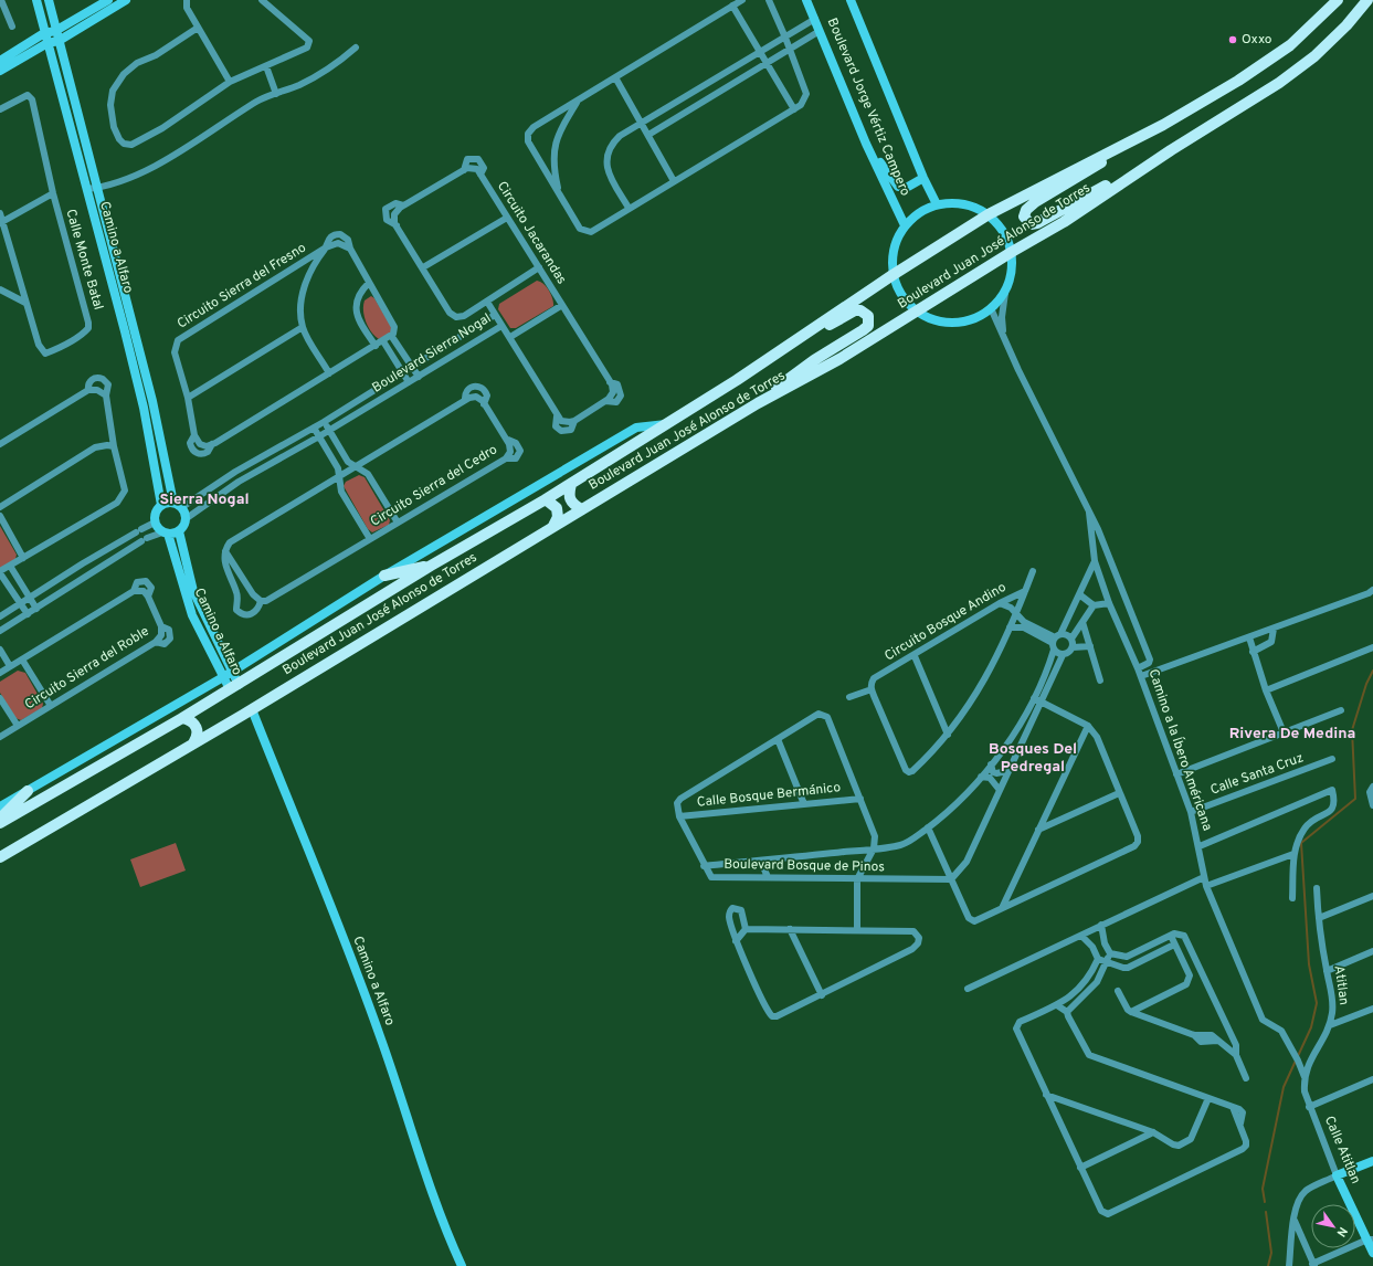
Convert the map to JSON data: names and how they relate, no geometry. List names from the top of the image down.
{
  "streets": {
    "main road": ["Boulevard Juan José Alonso de Torres"],
    "street": [
      "Boulevard Jorge Vértiz Campero",
      "Circuito Jacarandas",
      "Camino a Alfaro",
      "Calle Monte Batal",
      "Circuito Sierra del Fresno",
      "Boulevard Sierra Nogal",
      "Circuito Sierra del Cedro",
      "Circuito Bosque Andino",
      "Circuito Sierra del Roble",
      "Camino a la Íbero Américana",
      "Calle Santa Cruz",
      "Calle Bosque Bermánico",
      "Boulevard Bosque de Pinos",
      "Atitlan",
      "Calle Atitlan"
    ]
  },
  "crossings": [
    ["Circuito Jacarandas", "Boulevard Sierra Nogal"],
    ["Boulevard Juan José Alonso de Torres", "Camino a Alfaro"],
    ["Camino a Alfaro", "Boulevard Sierra Nogal"],
    ["Circuito Sierra del Fresno", "Boulevard Sierra Nogal"],
    ["Circuito Bosque Andino", "Boulevard Bosque de Pinos"],
    ["Camino a la Íbero Américana", "Calle Santa Cruz"],
    ["Camino a la Íbero Américana", "Atitlan"]
  ],
  "districts": ["Sierra Nogal", "Rivera De Medina", "Bosques Del Pedregal"],
  "places": ["Oxxo"],
  "north": "bottom right"
}
